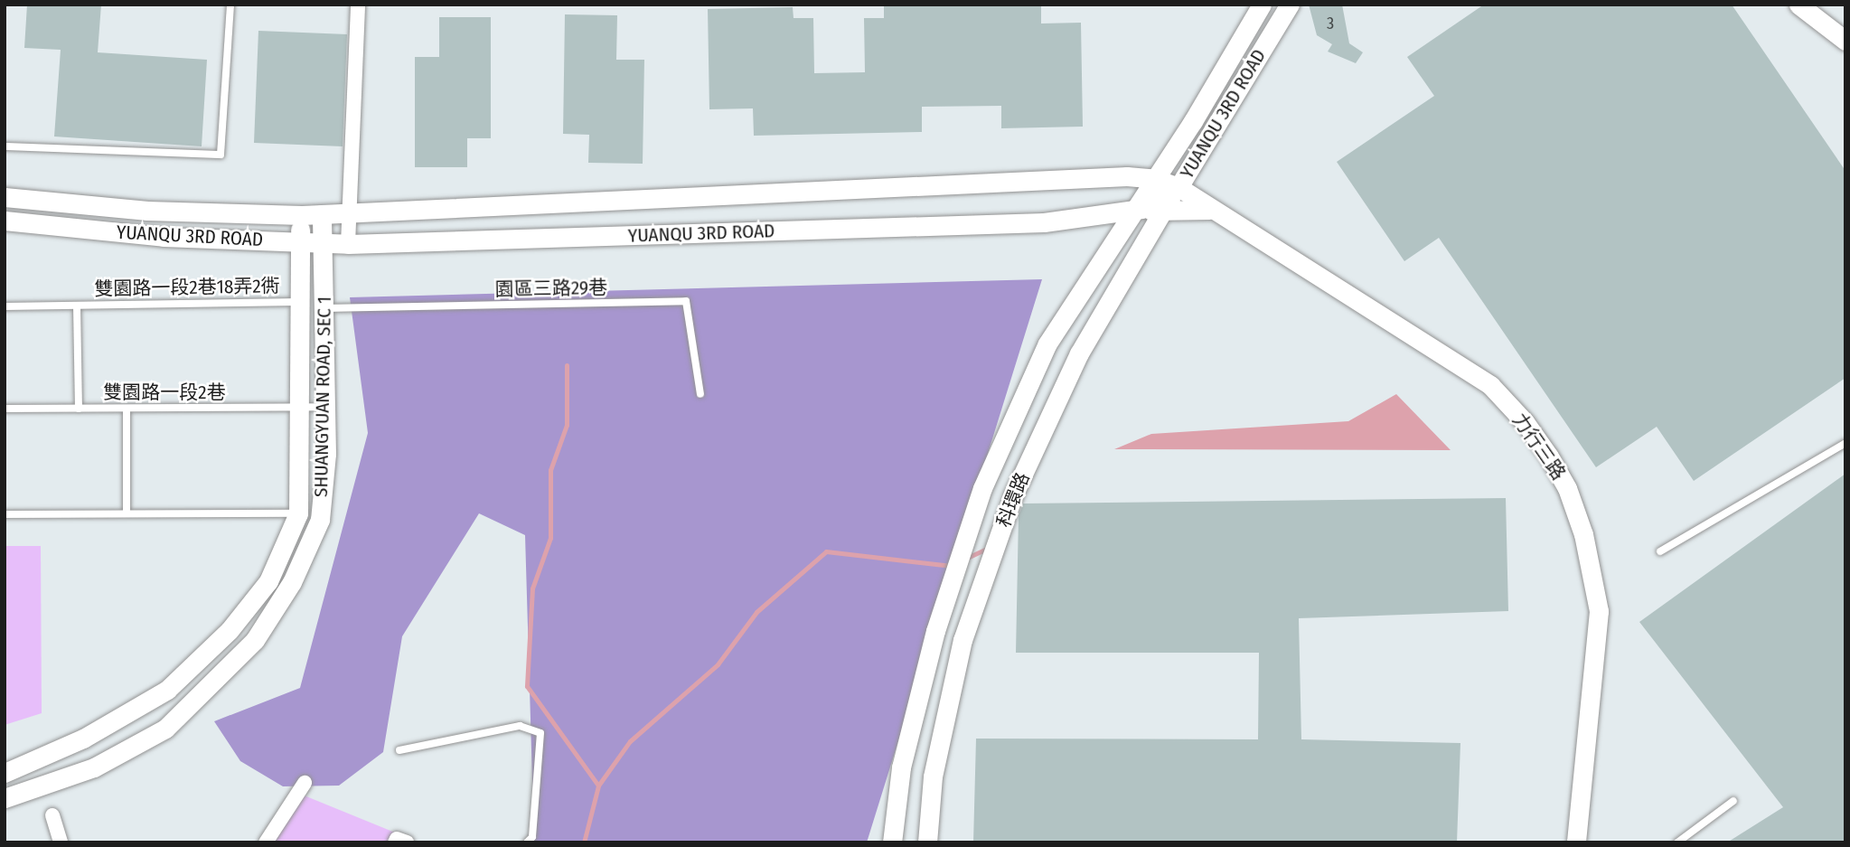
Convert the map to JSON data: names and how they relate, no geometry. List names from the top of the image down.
{
  "streets": {
    "street": [
      "YUANQU 3RD ROAD",
      "SHUANGYUAN ROAD, SEC 1",
      "力行三路",
      "科環路"
    ],
    "lane": ["雙園路一段2巷18弄2衖", "園區三路29巷", "雙園路一段2巷"]
  },
  "crossings": [
    ["YUANQU 3RD ROAD", "SHUANGYUAN ROAD, SEC 1"],
    ["YUANQU 3RD ROAD", "力行三路"],
    ["YUANQU 3RD ROAD", "科環路"],
    ["雙園路一段2巷18弄2衖", "SHUANGYUAN ROAD, SEC 1"],
    ["園區三路29巷", "SHUANGYUAN ROAD, SEC 1"],
    ["雙園路一段2巷", "SHUANGYUAN ROAD, SEC 1"],
    ["力行三路", "科環路"]
  ],
  "house_numbers": ["3"]
}
